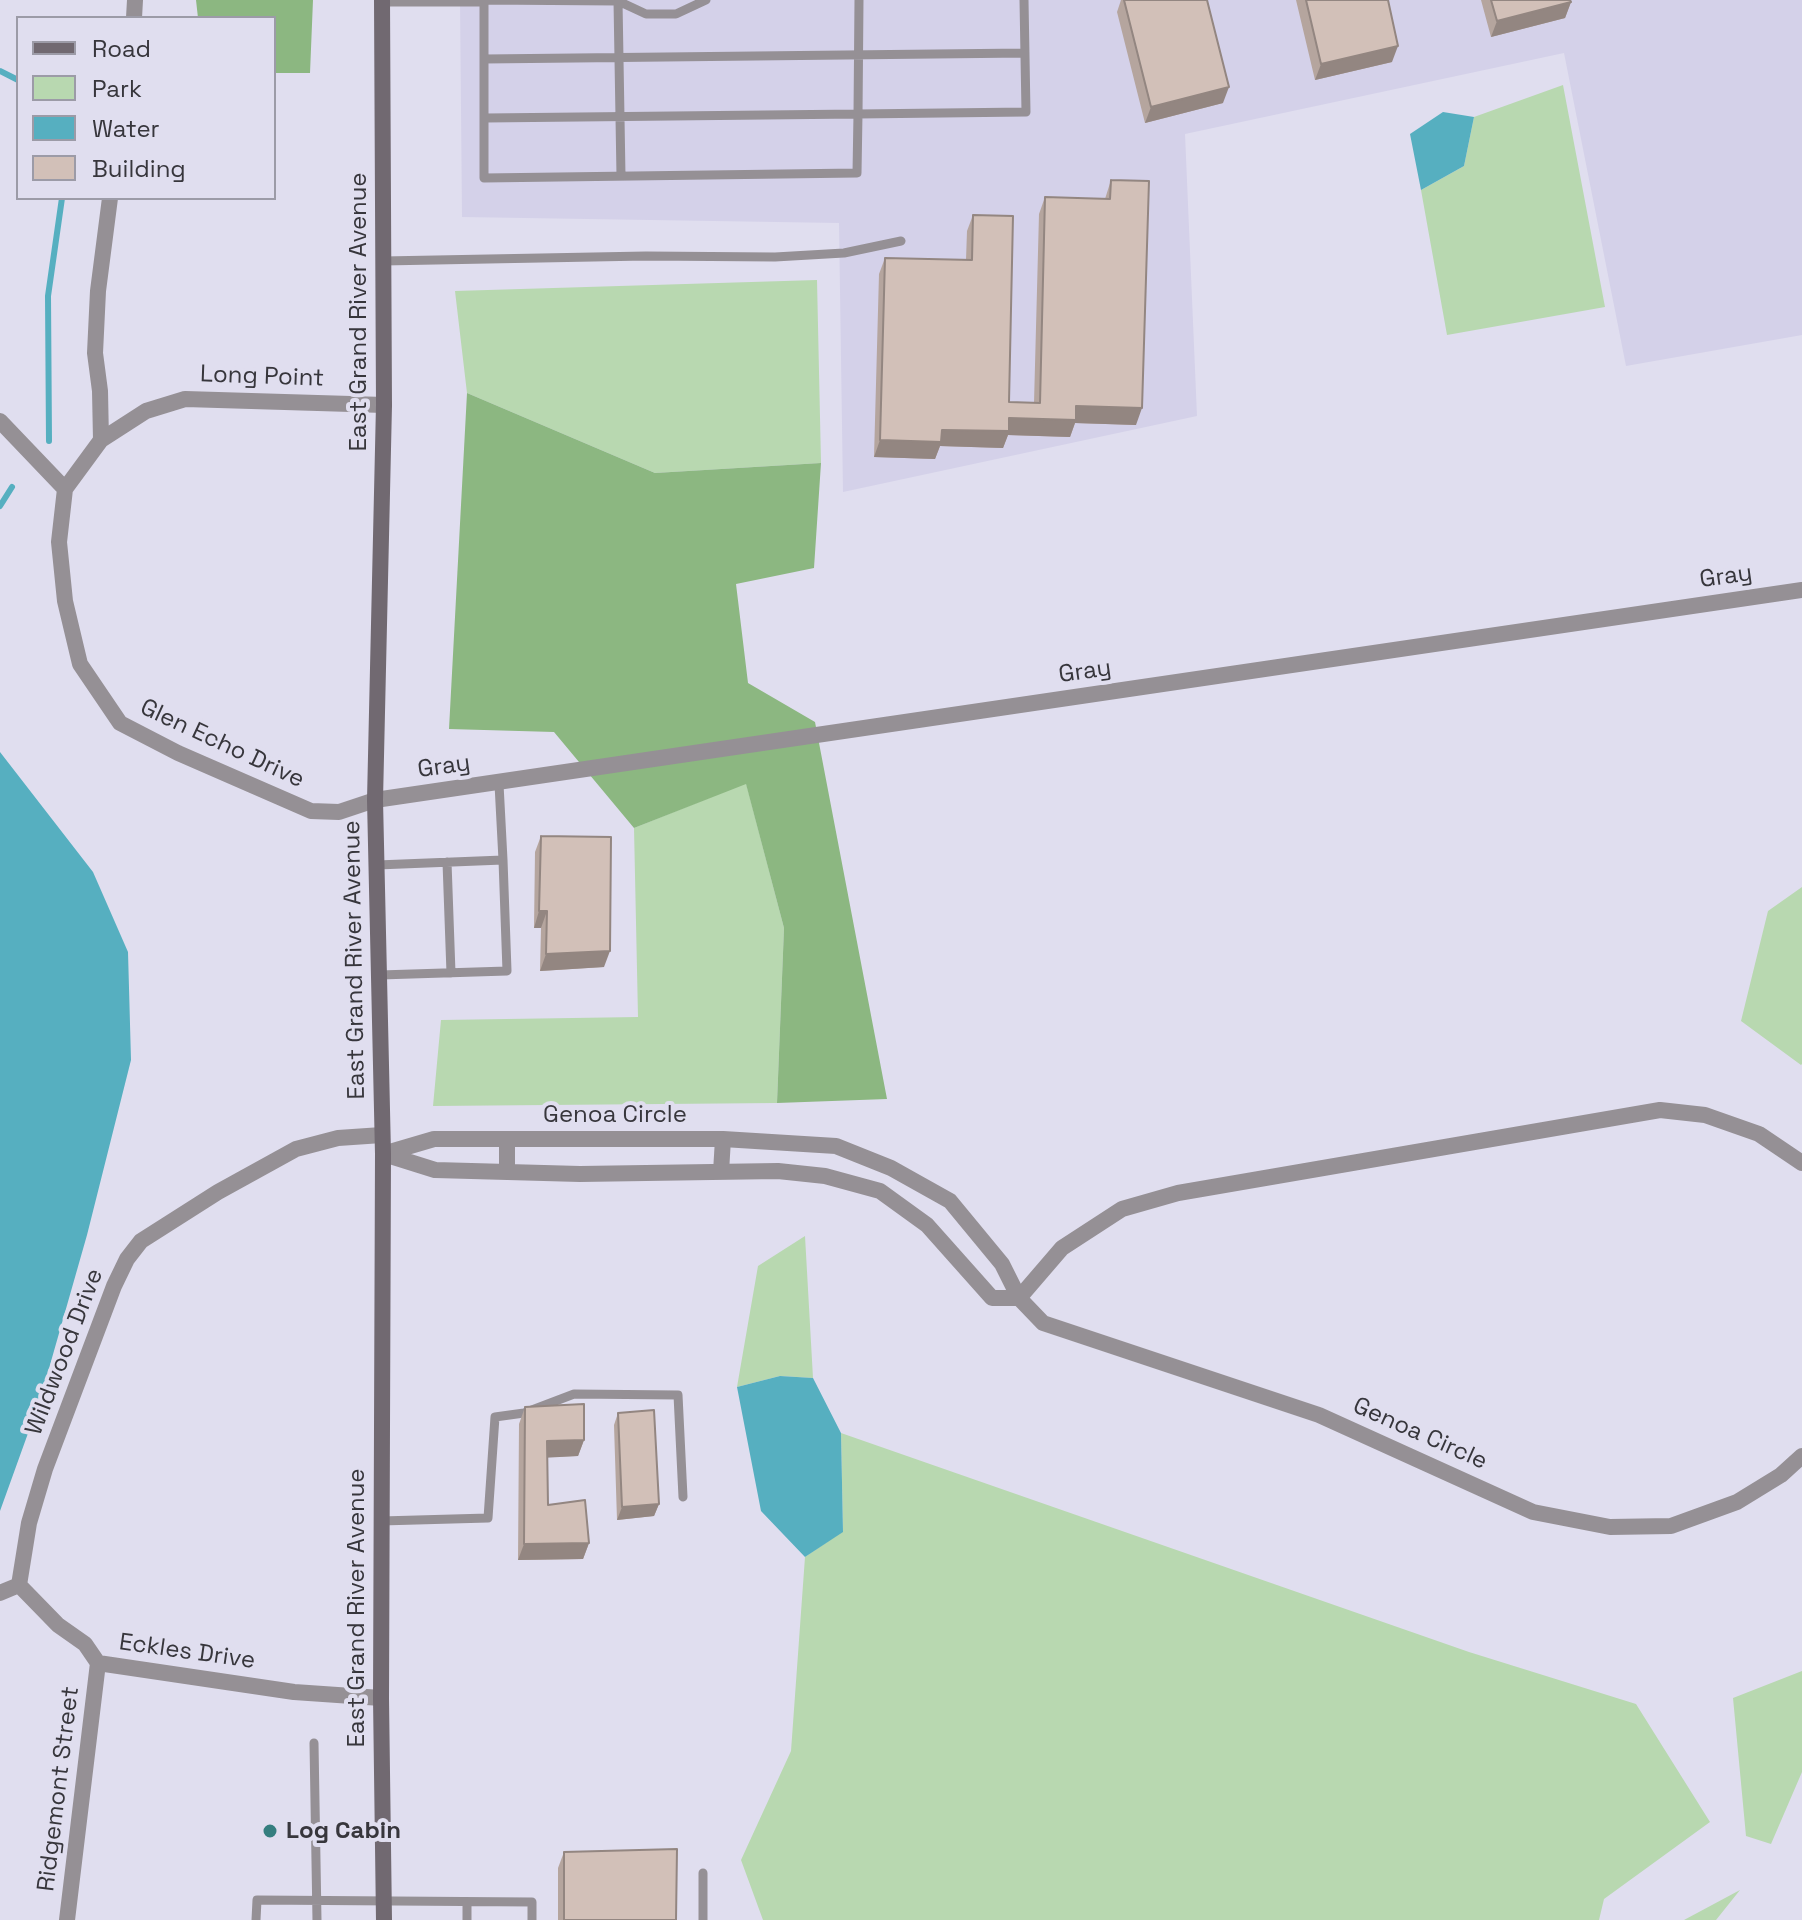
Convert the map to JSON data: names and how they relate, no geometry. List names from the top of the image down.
{
  "streets": {
    "main road": ["East Grand River Avenue"],
    "street": [
      "Long Point",
      "Gray",
      "Glen Echo Drive",
      "Genoa Circle",
      "Wildwood Drive",
      "Eckles Drive",
      "Ridgemont Street"
    ]
  },
  "crossings": [
    ["East Grand River Avenue", "Long Point"],
    ["East Grand River Avenue", "Gray"],
    ["East Grand River Avenue", "Glen Echo Drive"],
    ["East Grand River Avenue", "Genoa Circle"],
    ["East Grand River Avenue", "Wildwood Drive"],
    ["East Grand River Avenue", "Eckles Drive"],
    ["Long Point", "Glen Echo Drive"],
    ["Gray", "Glen Echo Drive"],
    ["Wildwood Drive", "Eckles Drive"],
    ["Eckles Drive", "Ridgemont Street"]
  ],
  "places": ["Log Cabin"],
  "legend": [
    "Road",
    "Park",
    "Water",
    "Building"
  ]
}
